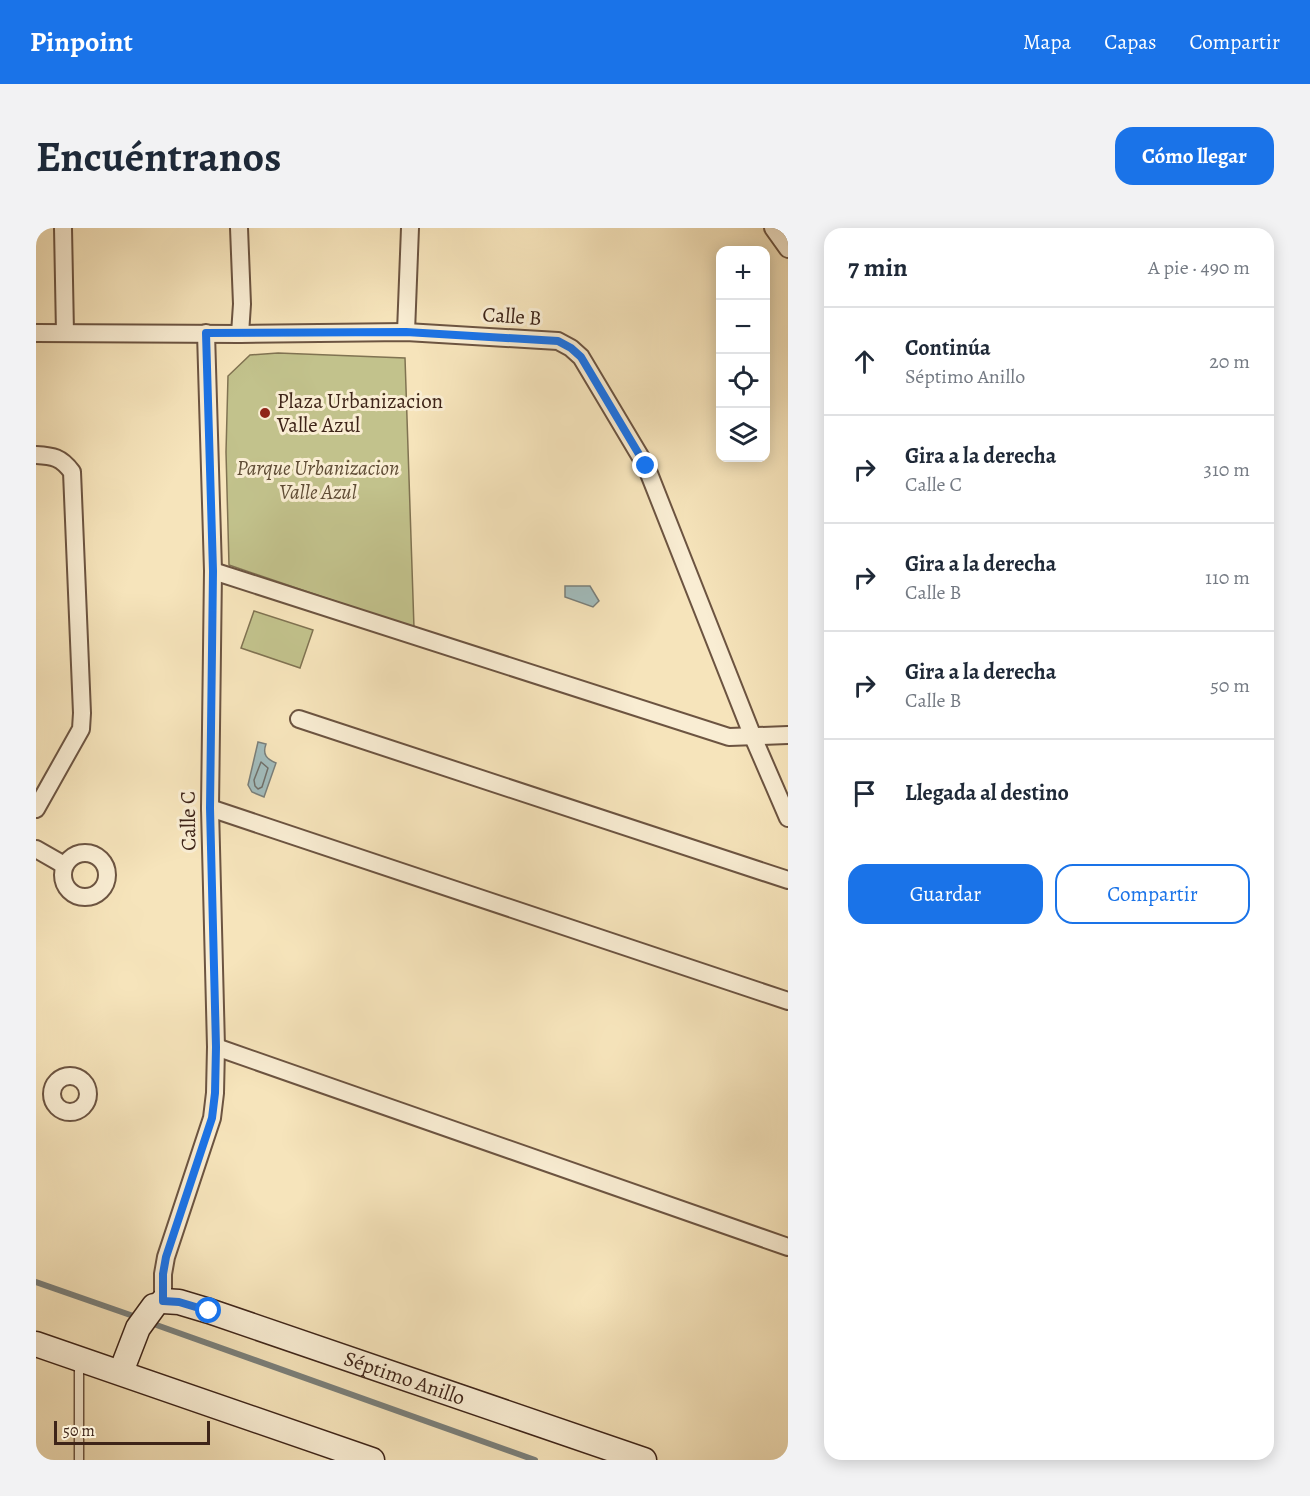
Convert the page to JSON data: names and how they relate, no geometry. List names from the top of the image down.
{
  "streets": {
    "main road": ["Séptimo Anillo"],
    "street": ["Calle B", "Calle C"]
  },
  "crossings": [
    ["Calle B", "Calle C"],
    ["Calle C", "Séptimo Anillo"]
  ],
  "parks": ["Parque Urbanizacion Valle Azul"],
  "places": ["Plaza Urbanizacion Valle Azul"],
  "scale_bar": "50 m",
  "page": {
    "header": "Pinpoint",
    "nav": ["Mapa", "Capas", "Compartir"],
    "buttons": [
      "Cómo llegar",
      ["Guardar", "Compartir"]
    ],
    "title": "Encuéntranos",
    "heading": ["7 min", "A pie · 490 m"],
    "map_buttons": ["+", "−"],
    "list": [
      ["Continúa", "Séptimo Anillo", "20 m"],
      ["Gira a la derecha", "Calle C", "310 m"],
      ["Gira a la derecha", "Calle B", "110 m"],
      ["Gira a la derecha", "Calle B", "50 m"],
      "Llegada al destino"
    ],
    "scale": "50 m"
  }
}
